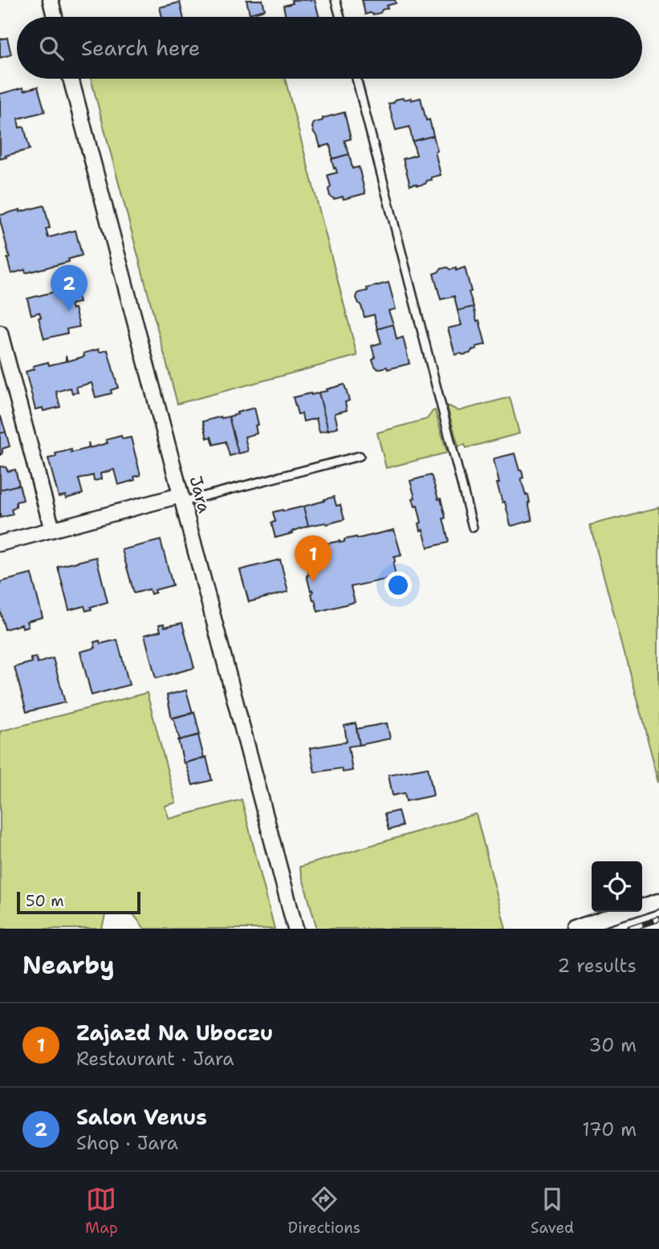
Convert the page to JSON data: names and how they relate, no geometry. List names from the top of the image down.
{
  "streets": {
    "street": ["Jara"]
  },
  "scale_bar": "50 m",
  "page": {
    "search": "Search here",
    "pins": ["2", "1"],
    "scale": "50 m",
    "heading": ["Nearby", "2 results"],
    "list": [
      {
        "mark": "1",
        "name": "Zajazd Na Uboczu",
        "note": "Restaurant · Jara",
        "value": "30 m"
      },
      {
        "mark": "2",
        "name": "Salon Venus",
        "note": "Shop · Jara",
        "value": "170 m"
      }
    ],
    "nav": ["Map", "Directions", "Saved"]
  }
}
